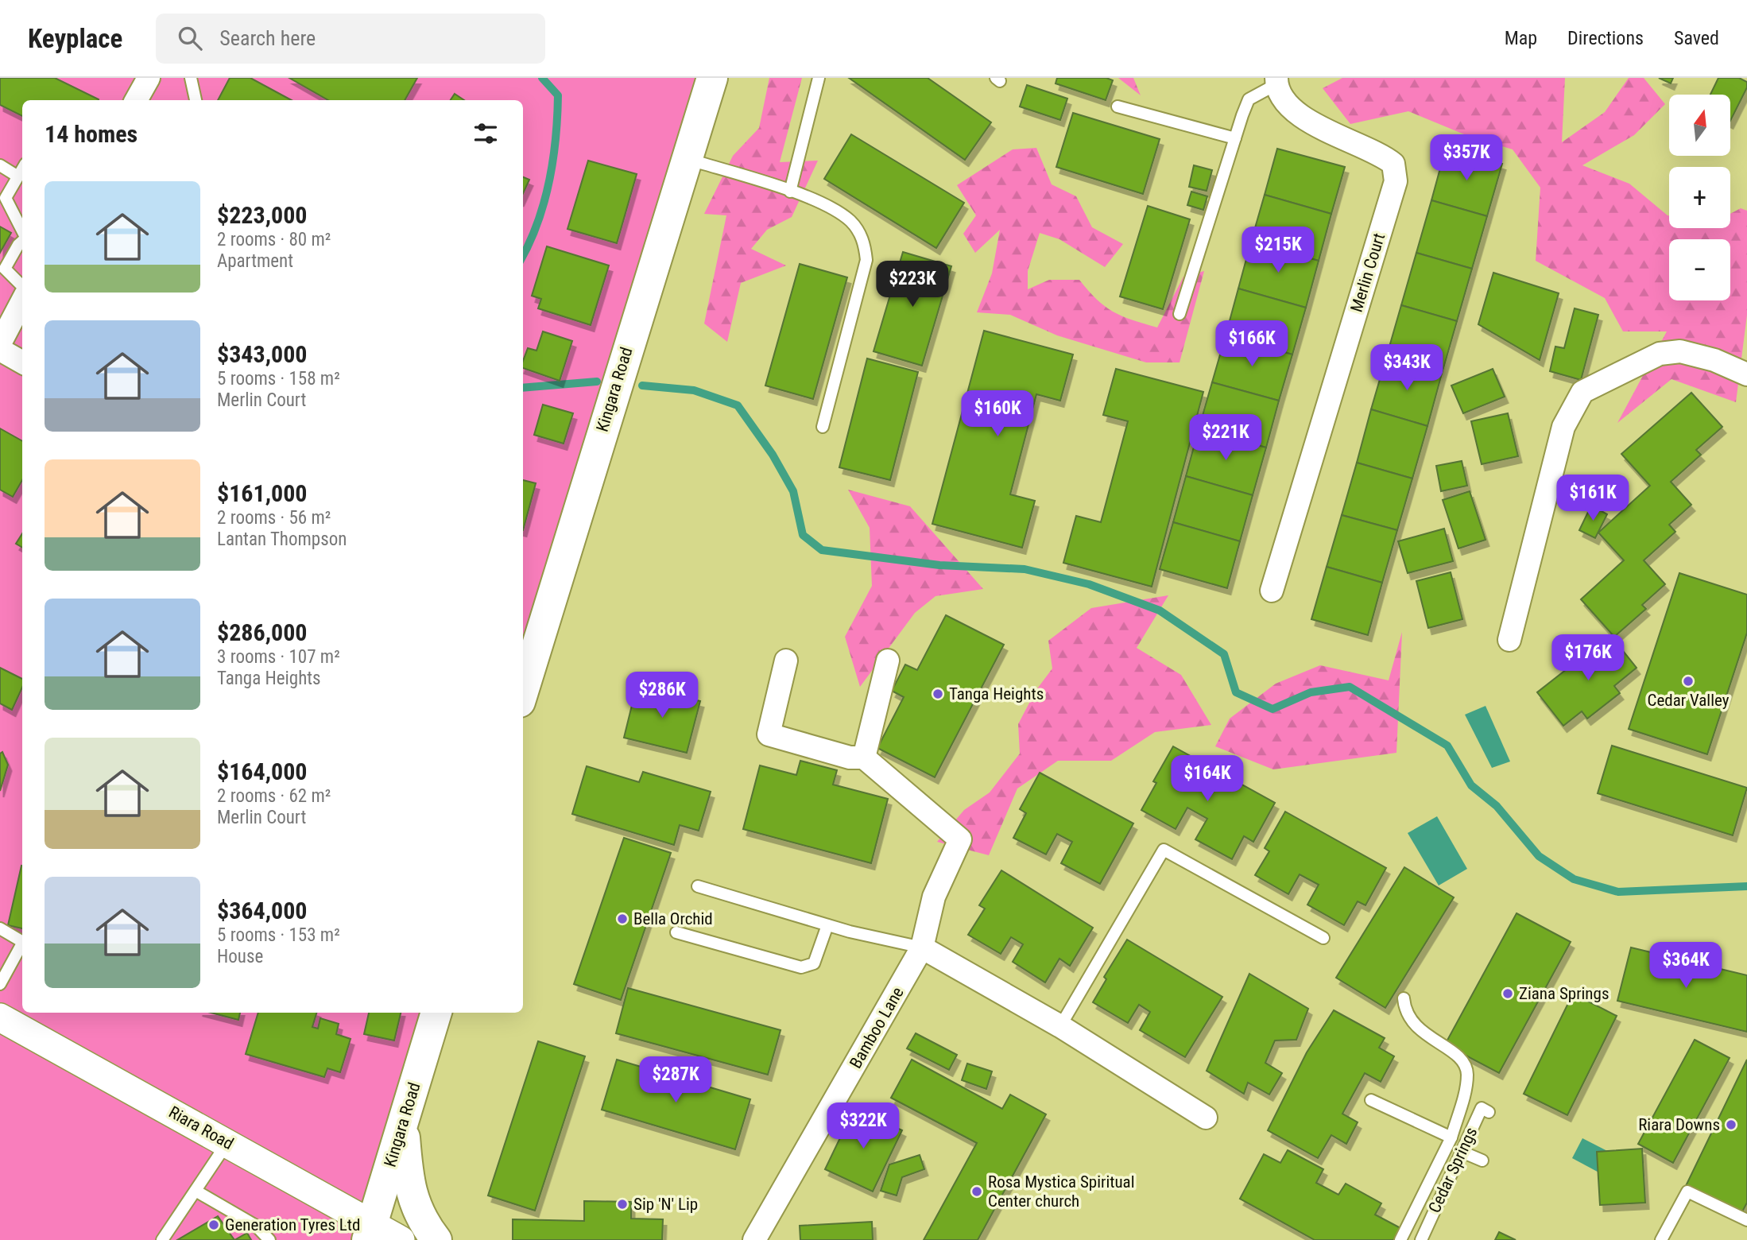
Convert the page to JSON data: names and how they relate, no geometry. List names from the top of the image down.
{
  "streets": {
    "main road": ["Kingara Road"],
    "street": ["Merlin Court", "Bamboo Lane", "Riara Road"],
    "lane": ["Cedar Springs"]
  },
  "crossings": [
    ["Kingara Road", "Riara Road"]
  ],
  "places": [
    "Cedar Valley",
    "Tanga Heights",
    "Bella Orchid",
    "Ziana Springs",
    "Riara Downs",
    "Rosa Mystica Spiritual Center church",
    "Sip 'N' Lip",
    "Generation Tyres Ltd"
  ],
  "north": "top",
  "page": {
    "header": "Keyplace",
    "search": "Search here",
    "nav": ["Map", "Directions", "Saved"],
    "map_buttons": ["+", "−"],
    "heading": "14 homes",
    "price": [
      "$357K",
      "$215K",
      "$223K",
      "$166K",
      "$343K",
      "$160K",
      "$221K",
      "$161K",
      "$176K",
      "$286K",
      "$164K",
      "$364K",
      "$287K",
      "$322K"
    ],
    "list": [
      {
        "name": "$223,000",
        "note": "2 rooms · 80 m² · Apartment"
      },
      {
        "name": "$343,000",
        "note": "5 rooms · 158 m² · Merlin Court"
      },
      {
        "name": "$161,000",
        "note": "2 rooms · 56 m² · Lantan Thompson"
      },
      {
        "name": "$286,000",
        "note": "3 rooms · 107 m² · Tanga Heights"
      },
      {
        "name": "$164,000",
        "note": "2 rooms · 62 m² · Merlin Court"
      },
      {
        "name": "$364,000",
        "note": "5 rooms · 153 m² · House"
      }
    ]
  }
}
